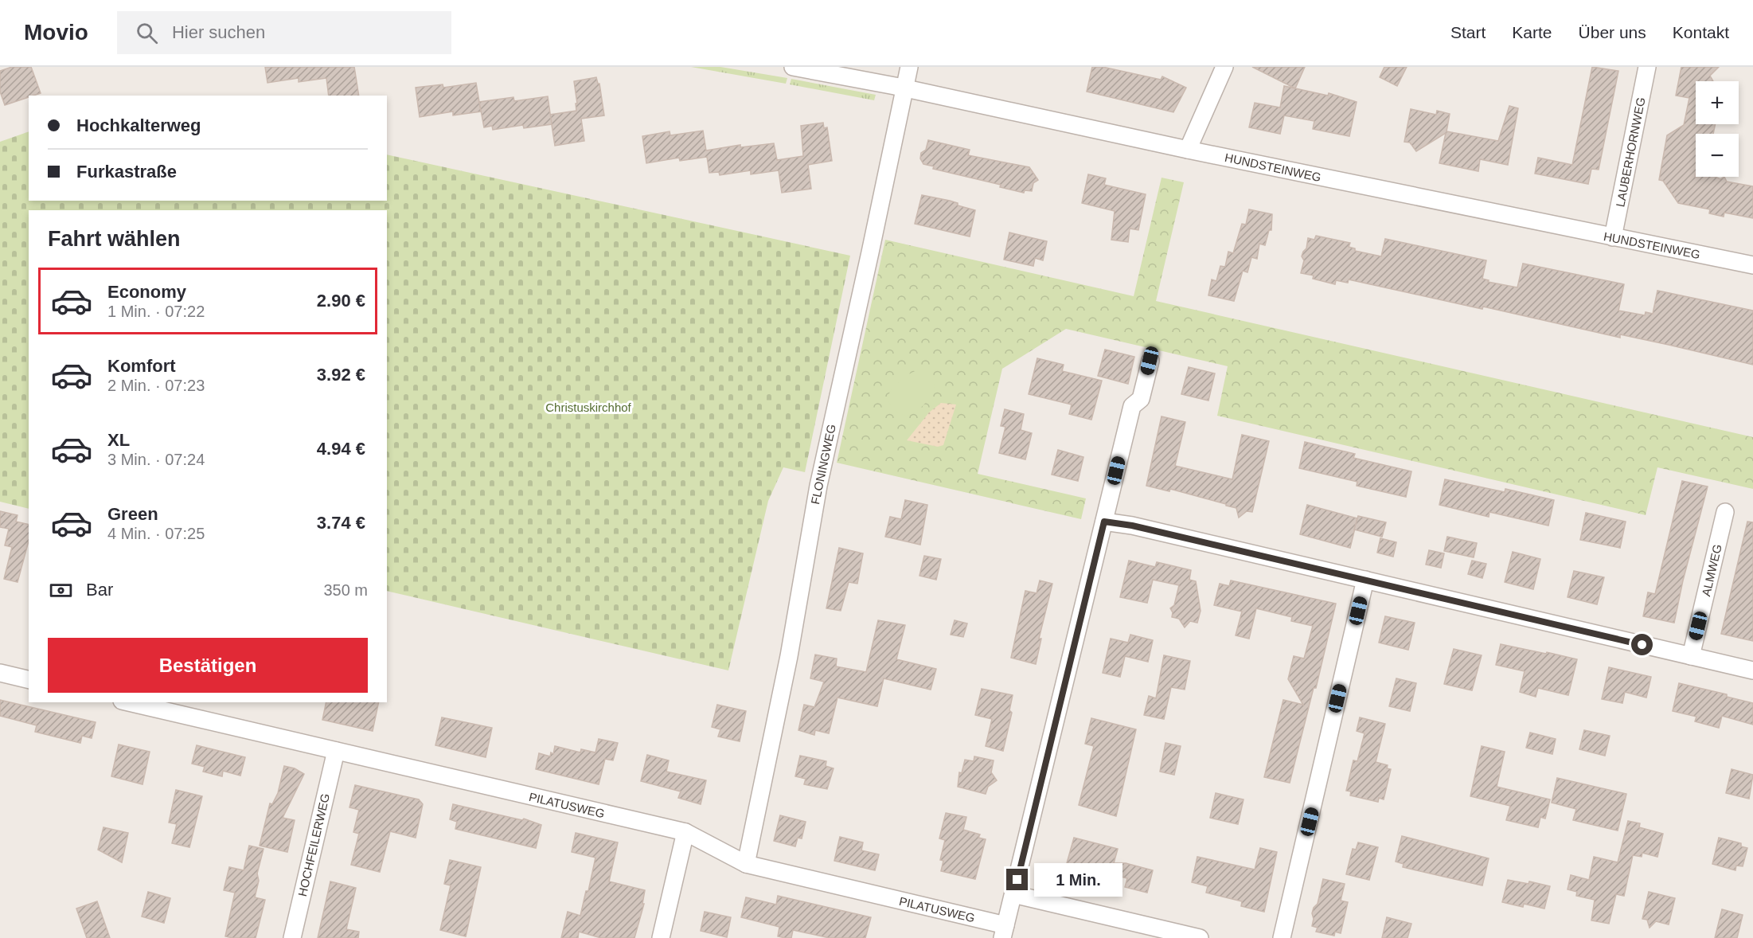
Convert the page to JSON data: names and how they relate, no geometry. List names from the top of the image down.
{
  "streets": {
    "street": [
      "LAUBERHORNWEG",
      "HUNDSTEINWEG",
      "FLONINGWEG",
      "ALMWEG",
      "PILATUSWEG",
      "HOCHFEILERWEG"
    ]
  },
  "crossings": [
    ["LAUBERHORNWEG", "HUNDSTEINWEG"],
    ["HUNDSTEINWEG", "FLONINGWEG"],
    ["FLONINGWEG", "PILATUSWEG"],
    ["PILATUSWEG", "HOCHFEILERWEG"]
  ],
  "parks": ["Christuskirchhof"],
  "page": {
    "header": "Movio",
    "search": "Hier suchen",
    "nav": [
      "Start",
      "Karte",
      "Über uns",
      "Kontakt"
    ],
    "map_buttons": ["+", "−"],
    "banner": ["Hochkalterweg", "Furkastraße"],
    "heading": "Fahrt wählen",
    "list": [
      {
        "name": "Economy",
        "note": "1 Min. · 07:22",
        "value": "2.90 €"
      },
      {
        "name": "Komfort",
        "note": "2 Min. · 07:23",
        "value": "3.92 €"
      },
      {
        "name": "XL",
        "note": "3 Min. · 07:24",
        "value": "4.94 €"
      },
      {
        "name": "Green",
        "note": "4 Min. · 07:25",
        "value": "3.74 €"
      }
    ],
    "pay": ["Bar", "350 m"],
    "buttons": "Bestätigen",
    "bubble": "1 Min."
  }
}
